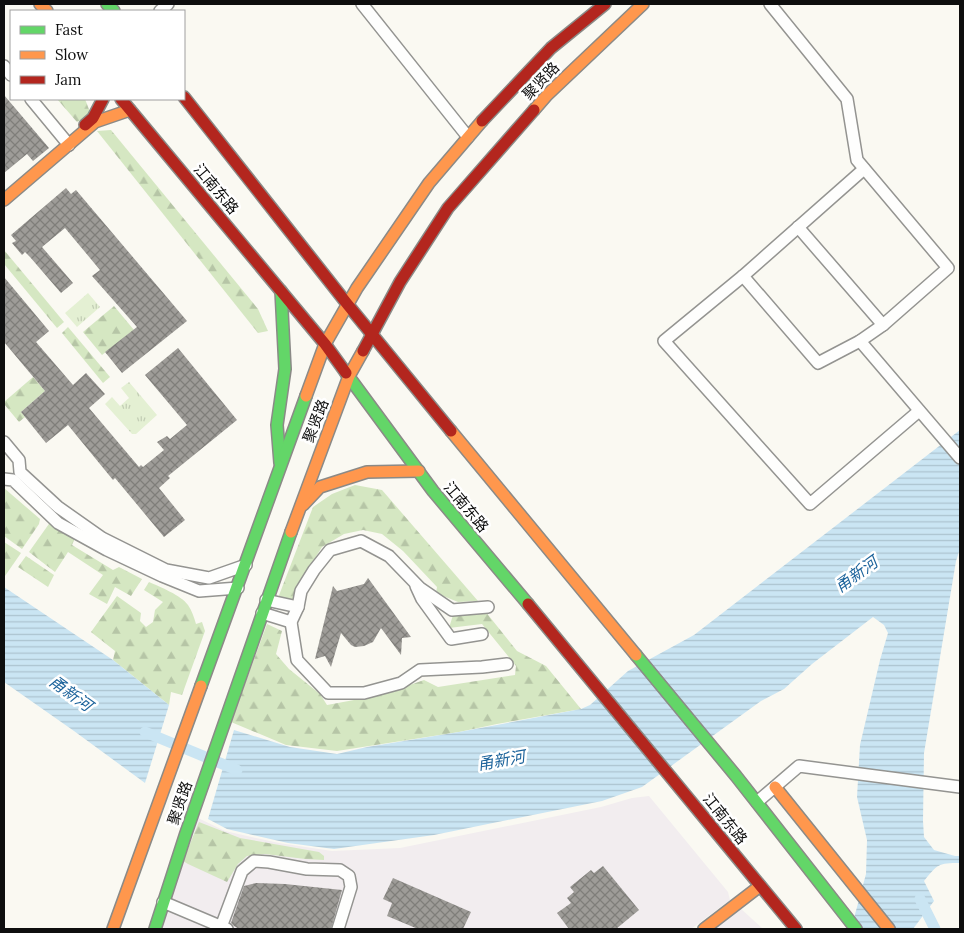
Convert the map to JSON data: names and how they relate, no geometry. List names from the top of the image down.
{
  "streets": {
    "main road": ["聚贤路", "江南东路"]
  },
  "crossings": [
    ["聚贤路", "江南东路"]
  ],
  "water": ["甬新河"],
  "legend": ["Fast", "Slow", "Jam"]
}
